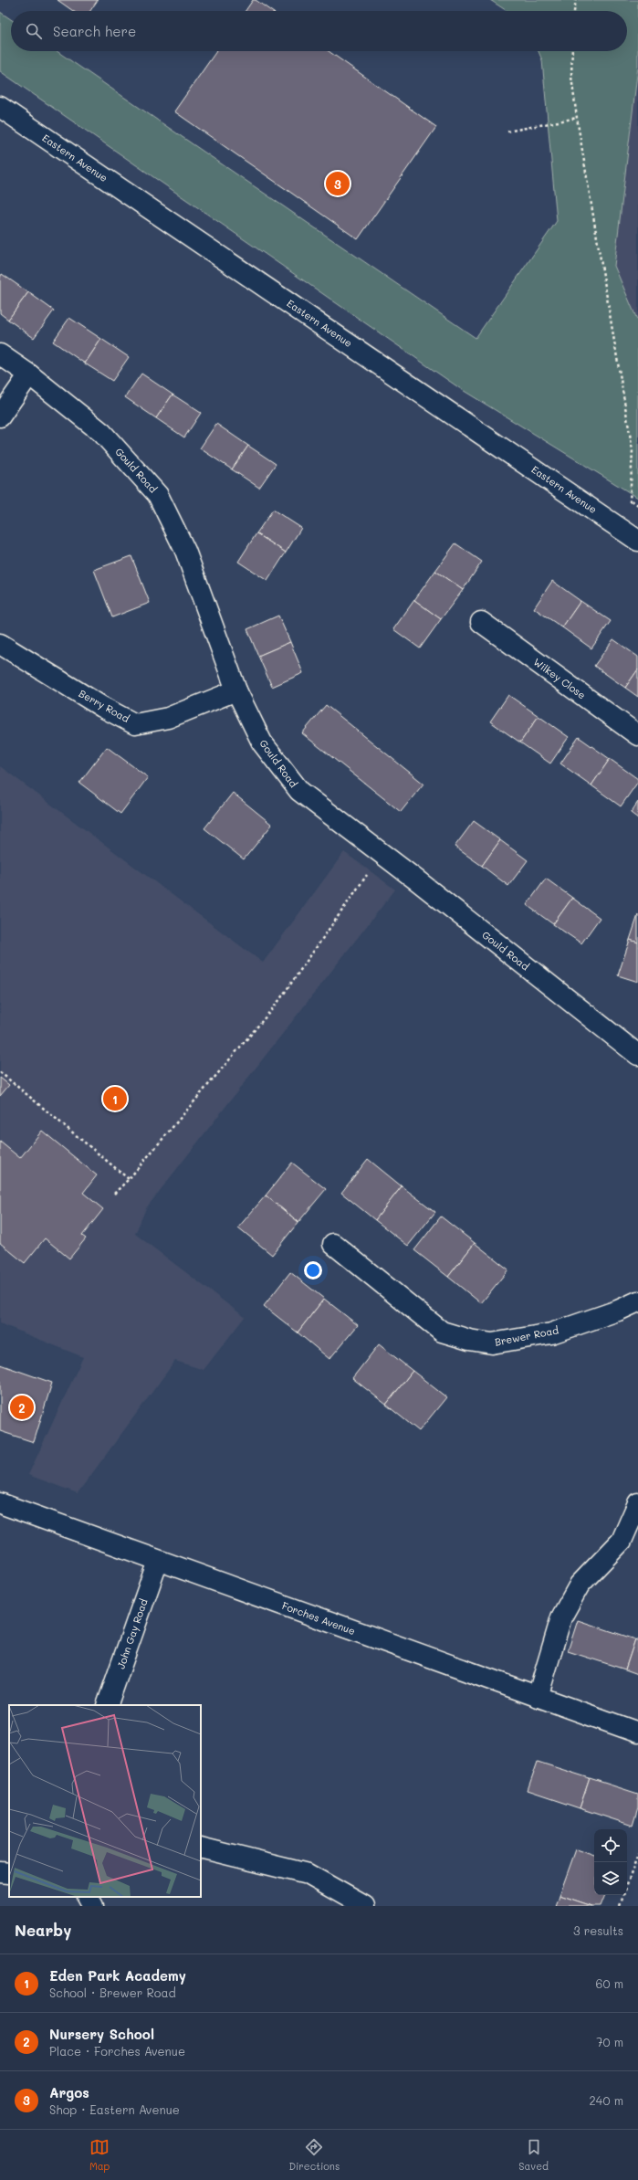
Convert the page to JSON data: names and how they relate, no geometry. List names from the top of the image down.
{
  "streets": {
    "street": [
      "Eastern Avenue",
      "Gould Road",
      "Wilkey Close",
      "Berry Road",
      "Brewer Road",
      "Forches Avenue",
      "John Gay Road"
    ]
  },
  "crossings": [
    ["Gould Road", "Berry Road"],
    ["Forches Avenue", "John Gay Road"]
  ],
  "page": {
    "search": "Search here",
    "pins": ["3", "1", "2"],
    "heading": ["Nearby", "3 results"],
    "list": [
      {
        "mark": "1",
        "name": "Eden Park Academy",
        "note": "School · Brewer Road",
        "value": "60 m"
      },
      {
        "mark": "2",
        "name": "Nursery School",
        "note": "Place · Forches Avenue",
        "value": "70 m"
      },
      {
        "mark": "3",
        "name": "Argos",
        "note": "Shop · Eastern Avenue",
        "value": "240 m"
      }
    ],
    "nav": ["Map", "Directions", "Saved"]
  }
}
